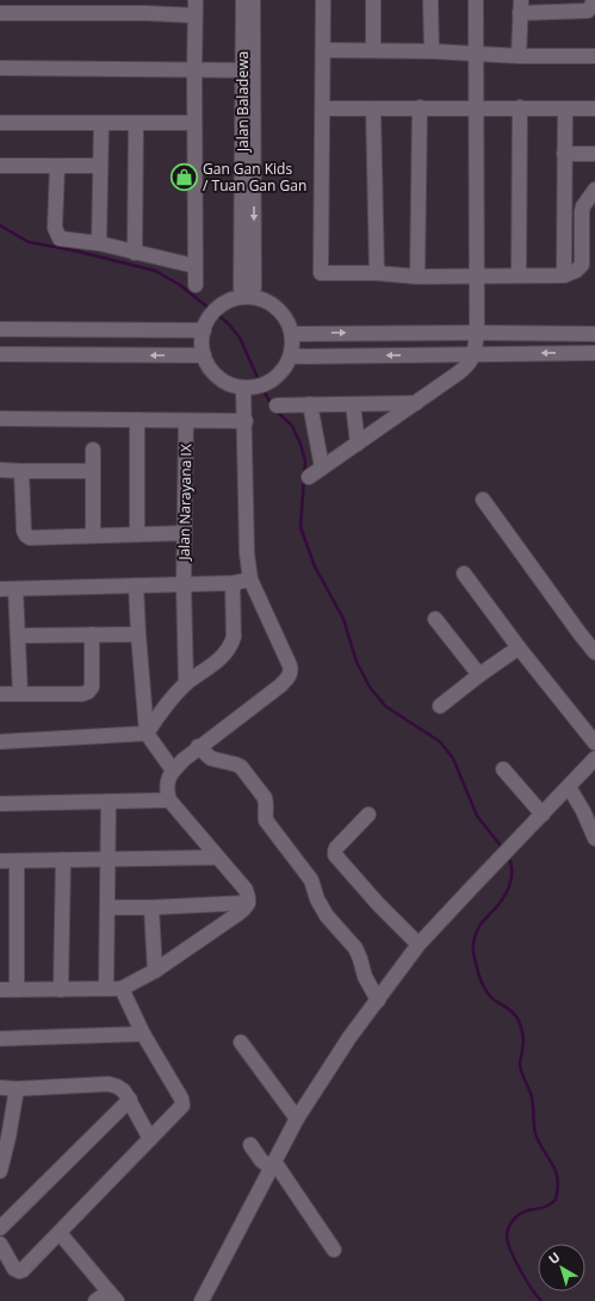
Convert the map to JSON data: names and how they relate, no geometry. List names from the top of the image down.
{
  "streets": {
    "street": ["Jalan Baladewa", "Jalan Narayana IX"]
  },
  "places": {
    "shop": ["Gan Gan Kids / Tuan Gan Gan"]
  },
  "north": "top left"
}
